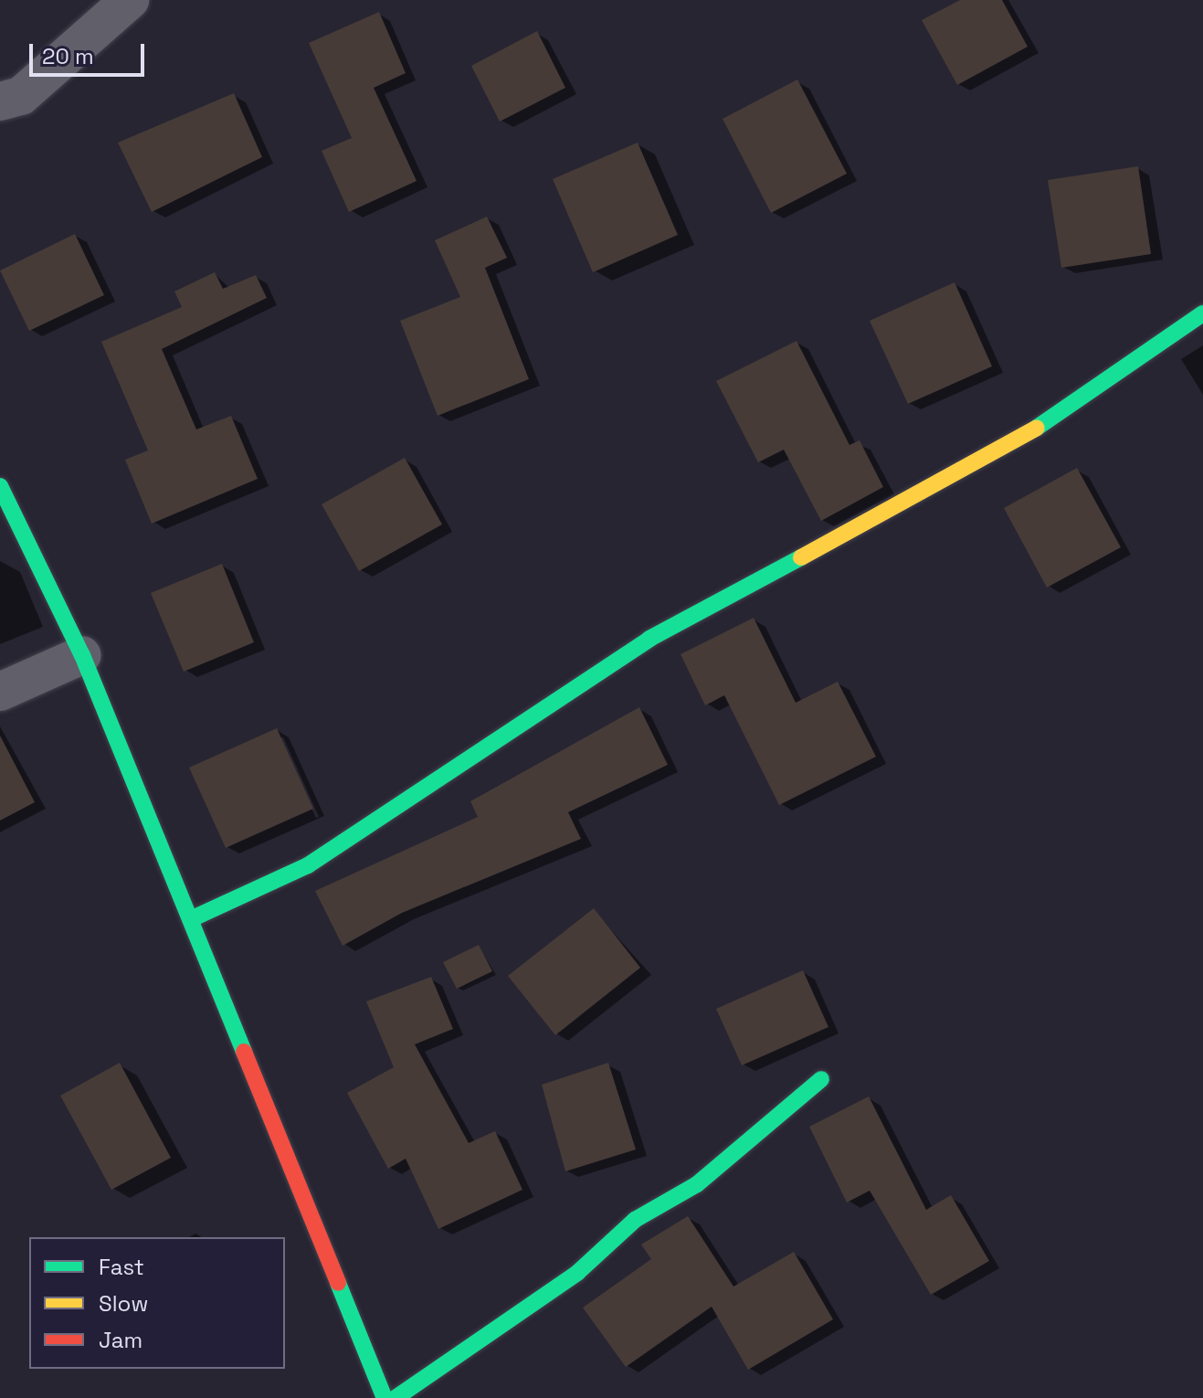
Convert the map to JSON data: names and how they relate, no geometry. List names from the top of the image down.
{
  "legend": ["Fast", "Slow", "Jam"],
  "scale_bar": "20 m"
}
